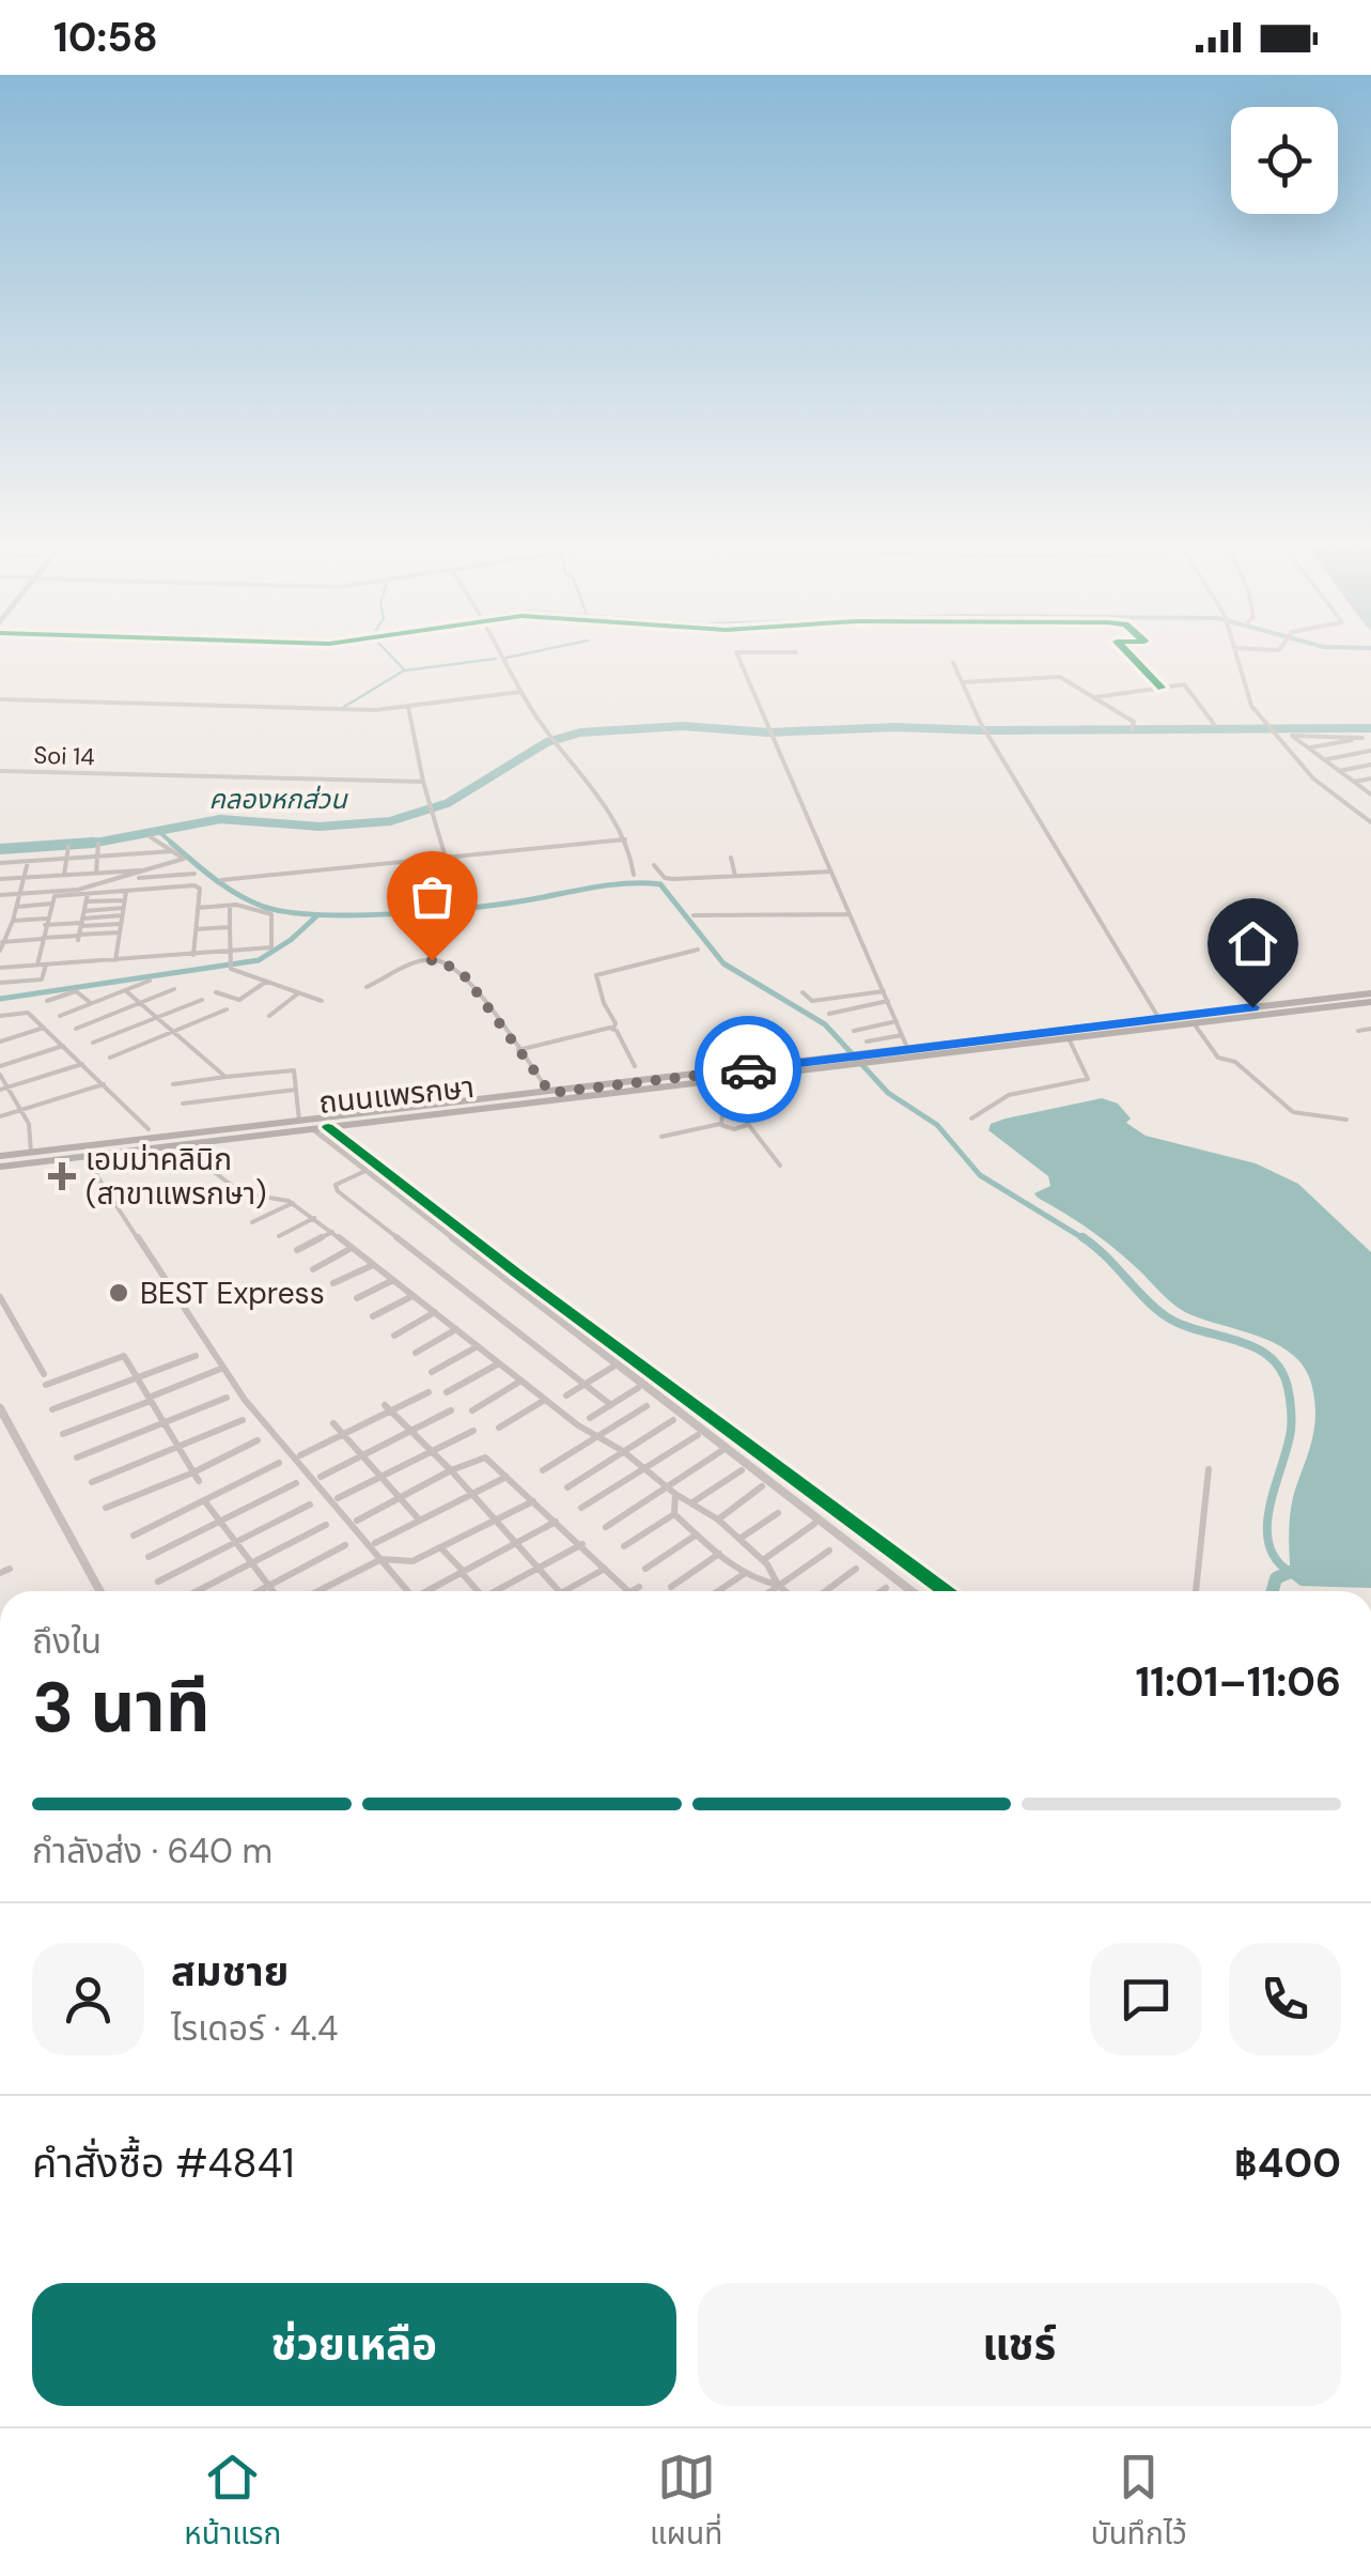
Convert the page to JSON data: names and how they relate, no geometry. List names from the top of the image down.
{
  "streets": {
    "main road": ["ถนนแพรกษา"],
    "street": ["Soi 14"]
  },
  "water": ["คลองหกส่วน"],
  "places": {
    "health": ["เอมม่าคลินิก (สาขาแพรกษา)"],
    "other": ["BEST Express"]
  },
  "page": {
    "status": "10:58",
    "heading": ["3 นาที", "ถึงใน", "11:01–11:06"],
    "panel": [
      "สมชาย",
      "ไรเดอร์ · 4.4",
      "คำสั่งซื้อ #4841",
      "฿400"
    ],
    "bar": "กำลังส่ง · 640 m",
    "buttons": ["ช่วยเหลือ", "แชร์"],
    "tabs": ["หน้าแรก", "แผนที่", "บันทึกไว้"]
  }
}
